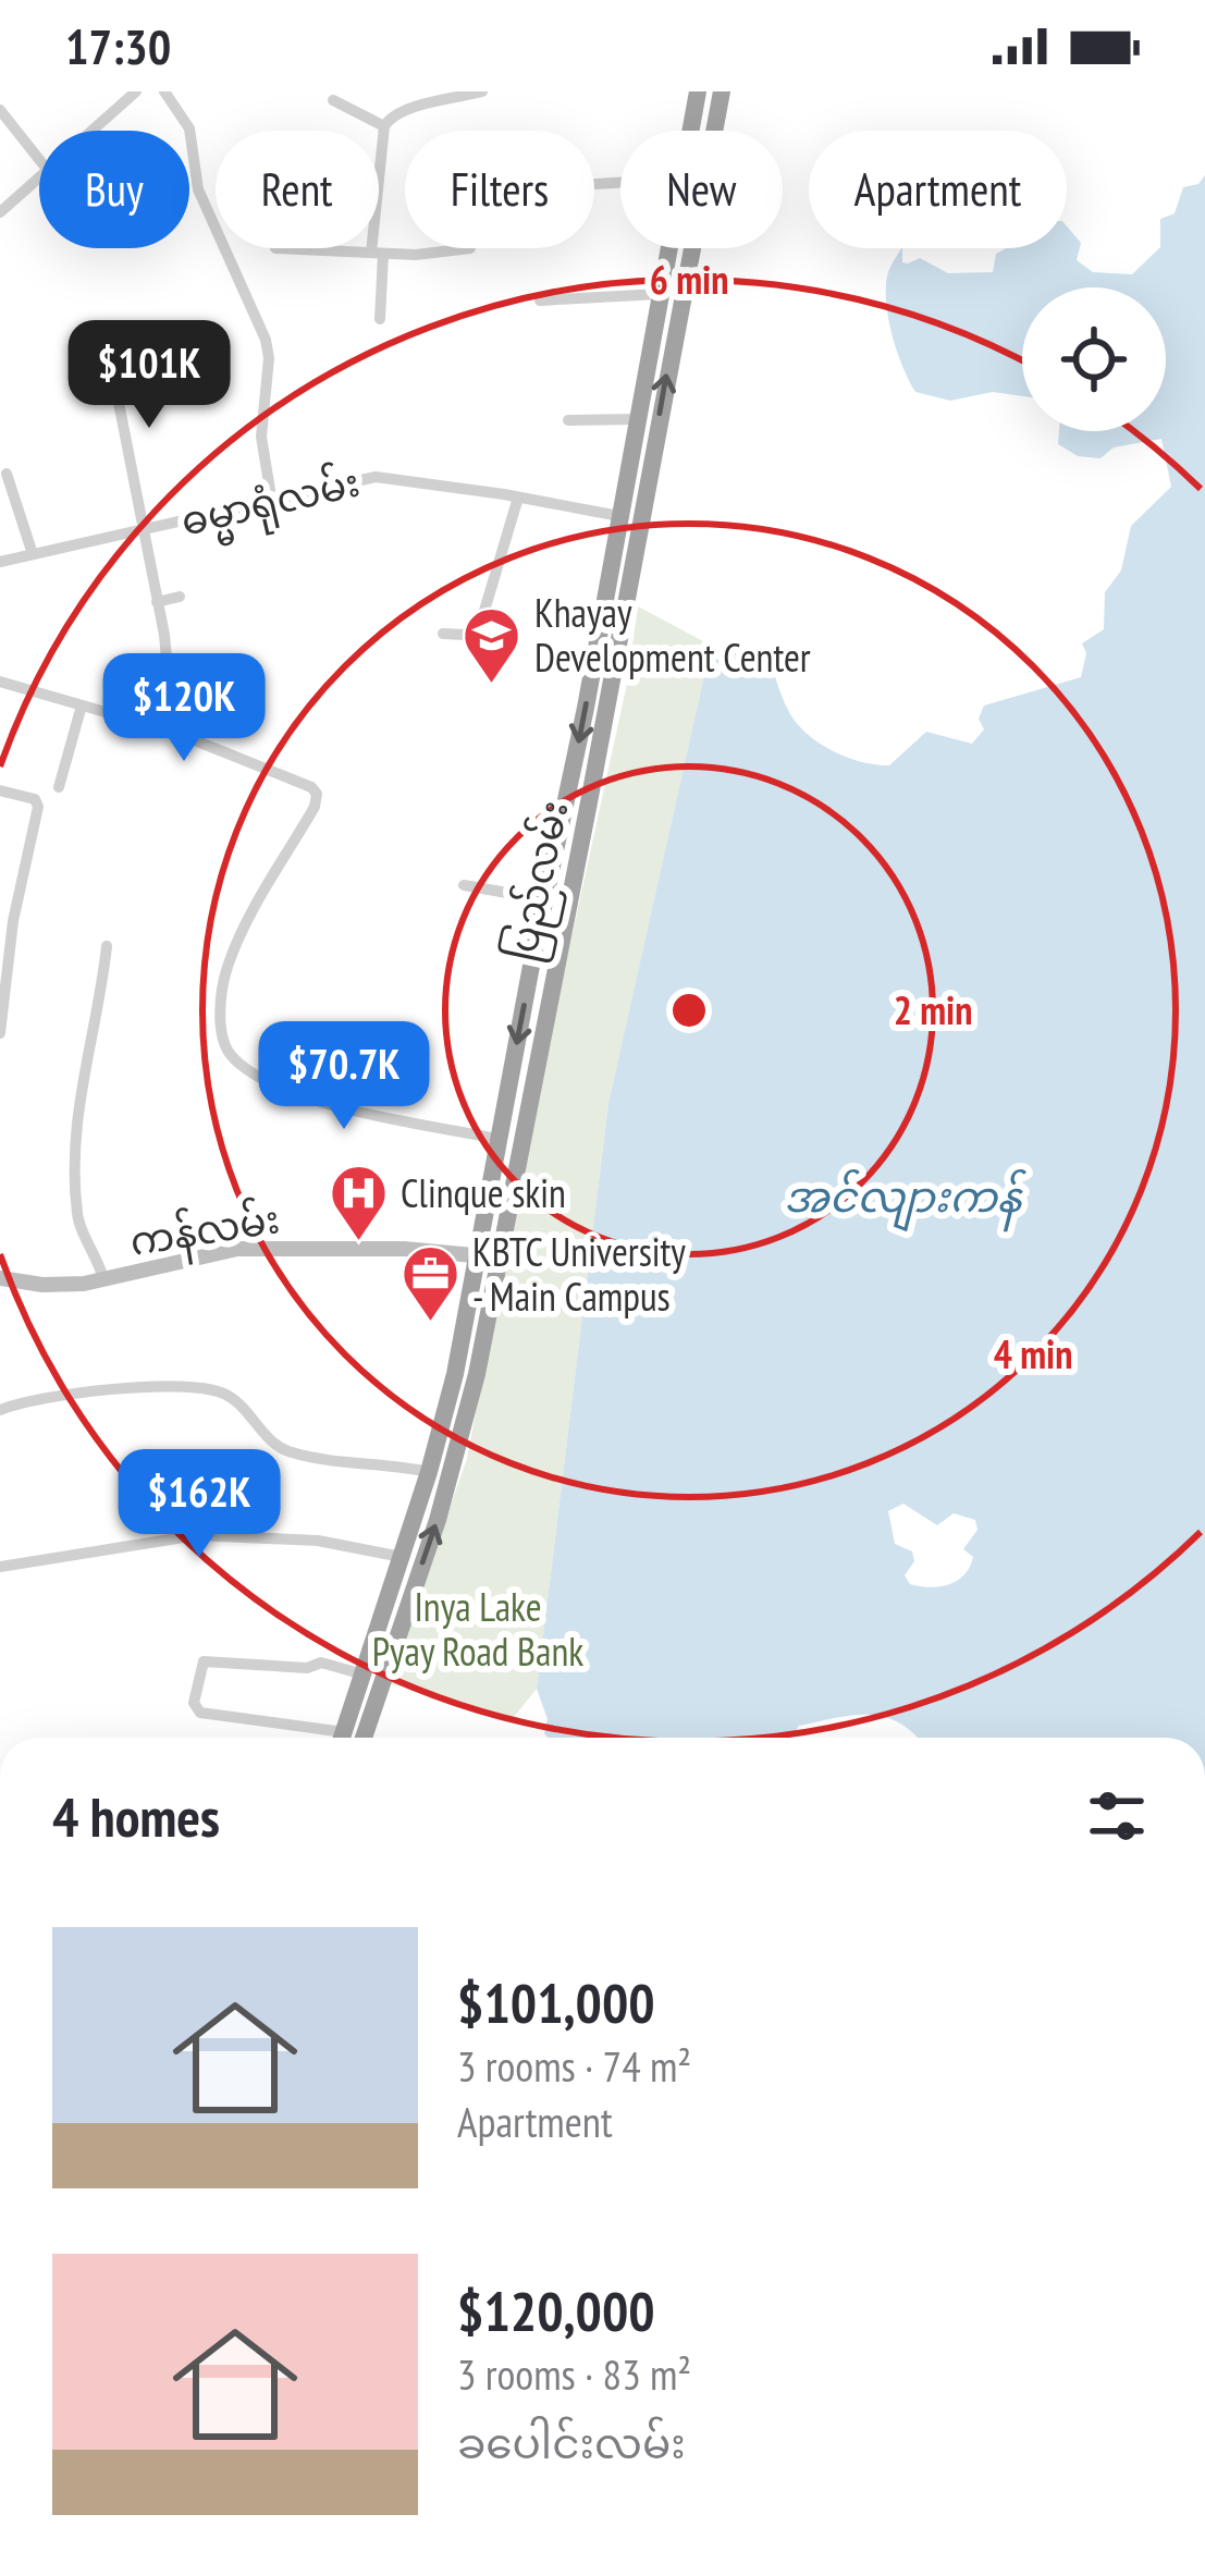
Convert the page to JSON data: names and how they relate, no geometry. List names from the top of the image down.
{
  "streets": {
    "highway": ["ပြည်လမ်း"],
    "main road": ["ကန်လမ်း"],
    "street": ["ဓမ္မာရုံလမ်း"]
  },
  "crossings": [
    ["ဓမ္မာရုံလမ်း", "ပြည်လမ်း"],
    ["ပြည်လမ်း", "ကန်လမ်း"]
  ],
  "water": ["အင်လျားကန်"],
  "parks": ["Inya Lake Pyay Road Bank"],
  "places": {
    "school or university": ["Khayay Development Center"],
    "hospital": ["Clinque skin"],
    "office": ["KBTC University - Main Campus"]
  },
  "page": {
    "status": "17:30",
    "chip": [
      "Buy",
      "Rent",
      "Filters",
      "New",
      "Apartment"
    ],
    "price": [
      "$101K",
      "$120K",
      "$70.7K",
      "$162K"
    ],
    "heading": "4 homes",
    "list": [
      {
        "name": "$101,000",
        "note": "3 rooms · 74 m² · Apartment"
      },
      {
        "name": "$120,000",
        "note": "3 rooms · 83 m² · ခပေါင်းလမ်း"
      }
    ]
  },
  "rings": ["6 min", "2 min", "4 min"]
}
